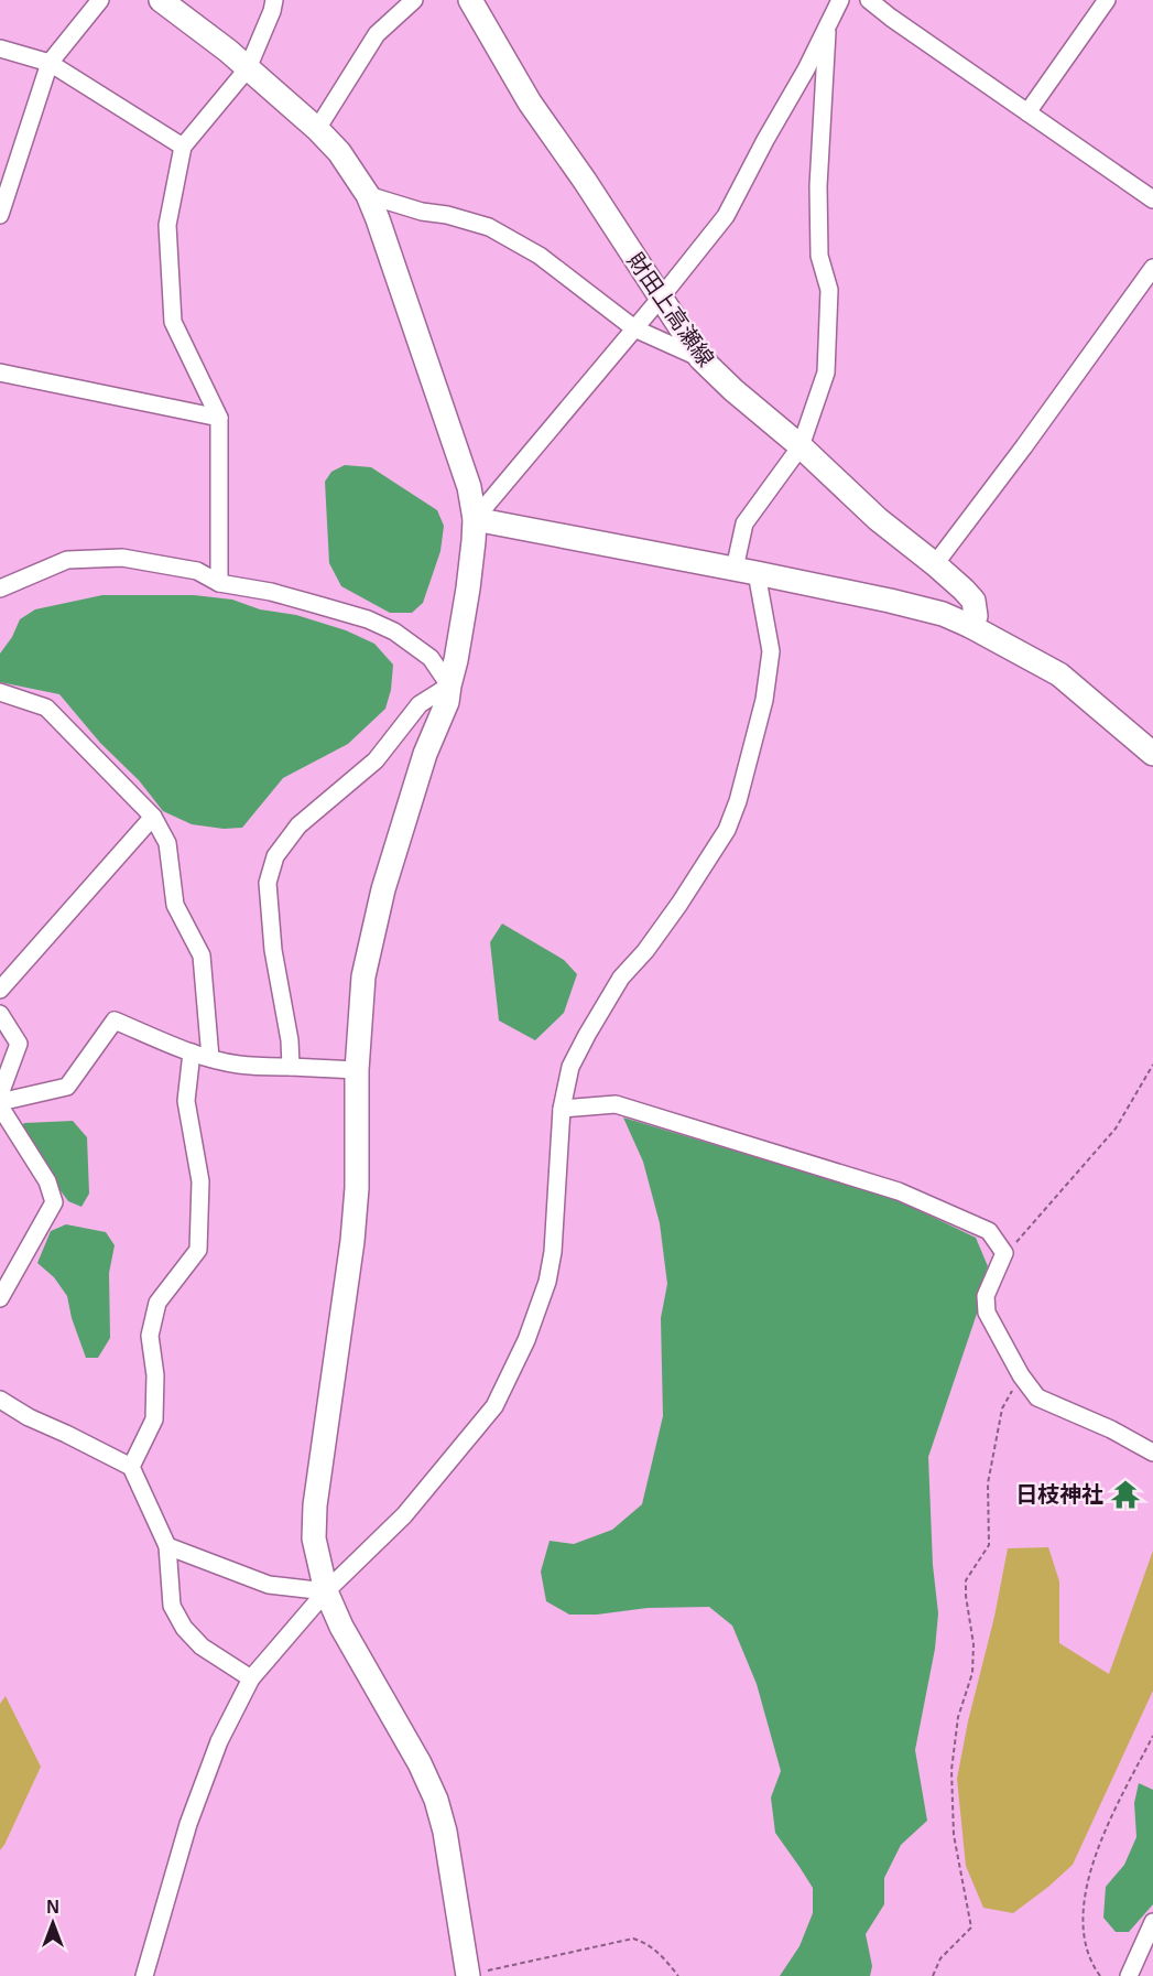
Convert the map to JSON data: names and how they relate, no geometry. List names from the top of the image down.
{
  "streets": {
    "street": ["財田上高瀬線"]
  },
  "places": {
    "temple": ["日枝神社"]
  },
  "north": "top"
}
